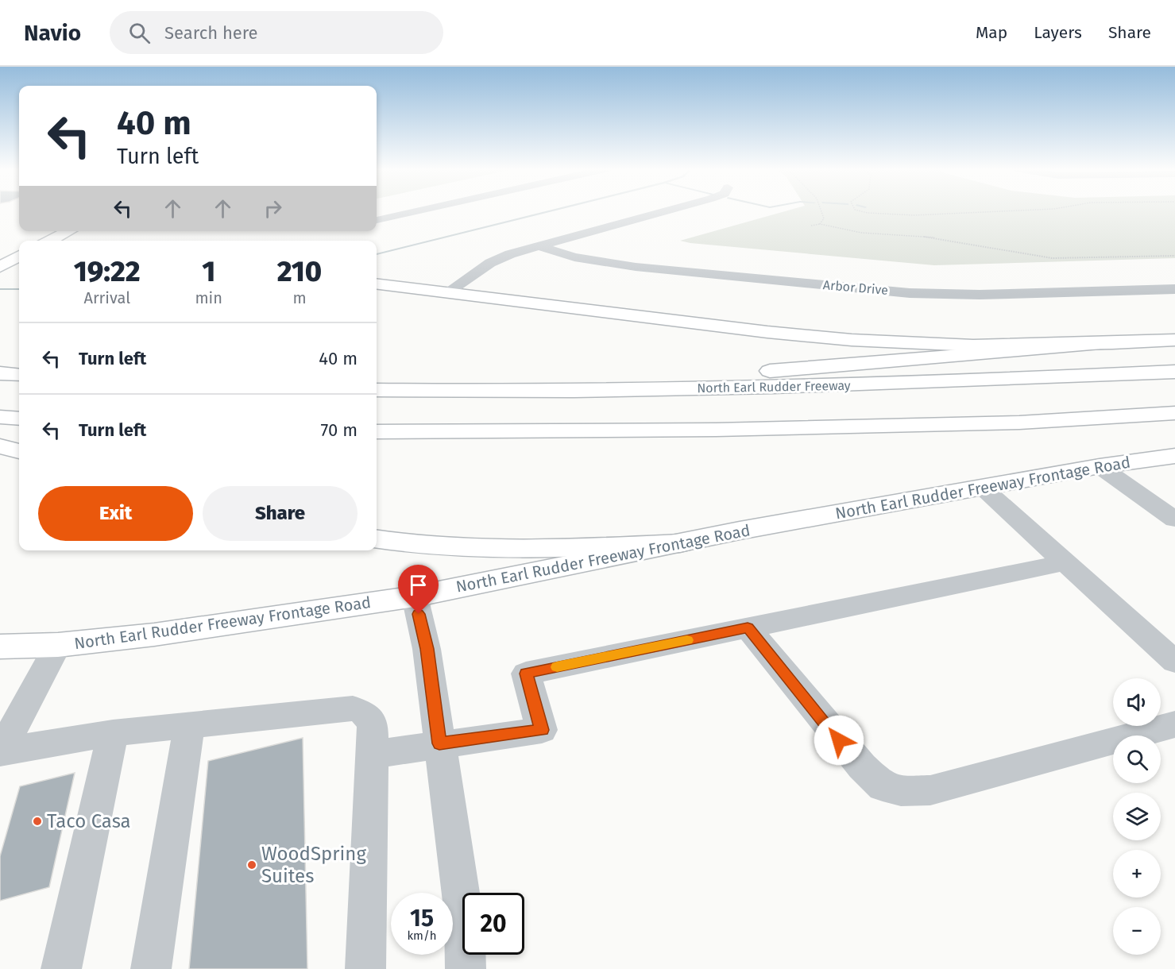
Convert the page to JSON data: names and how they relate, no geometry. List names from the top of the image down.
{
  "streets": {
    "main road": ["North Earl Rudder Freeway", "North Earl Rudder Freeway Frontage Road"],
    "street": ["Arbor Drive"]
  },
  "places": ["Taco Casa", "WoodSpring Suites"],
  "page": {
    "header": "Navio",
    "search": "Search here",
    "nav": ["Map", "Layers", "Share"],
    "turn": ["40 m", "Turn left"],
    "eta": [
      "19:22",
      "Arrival",
      "1",
      "min",
      "210",
      "m"
    ],
    "list": [
      {
        "name": "Turn left",
        "value": "40 m"
      },
      {
        "name": "Turn left",
        "value": "70 m"
      }
    ],
    "buttons": ["Exit", "Share"],
    "map_buttons": ["+", "−"],
    "speed": "15 km/h",
    "limit": "20"
  }
}
